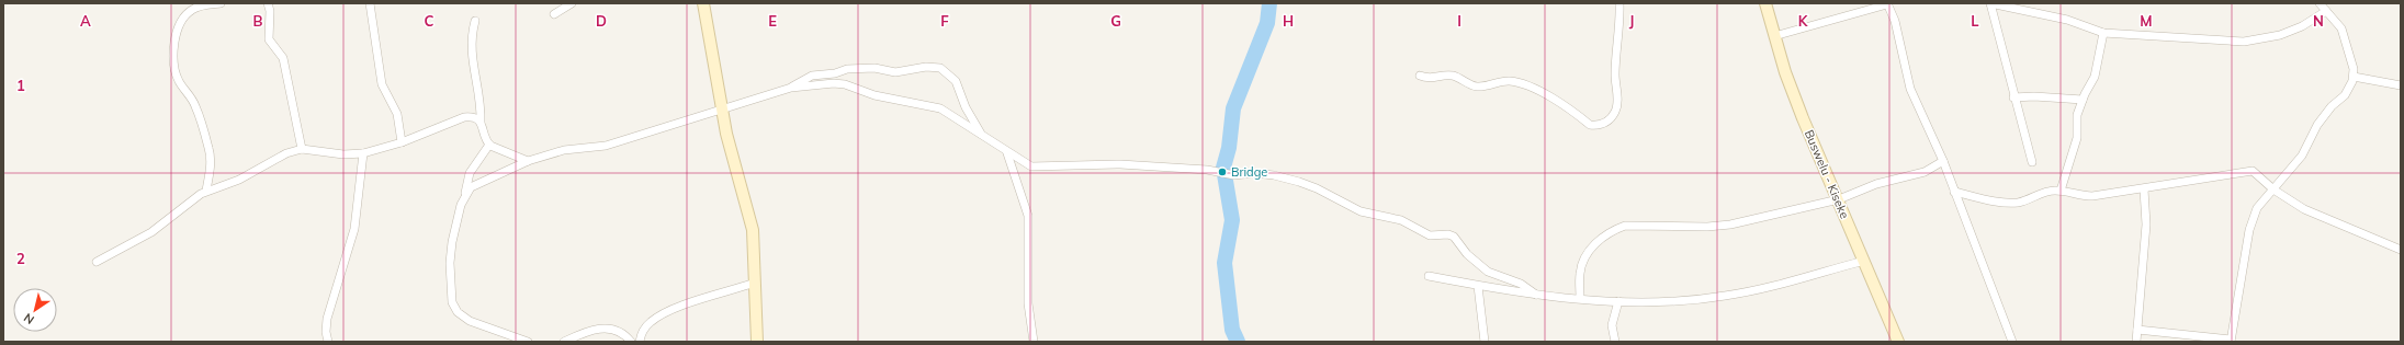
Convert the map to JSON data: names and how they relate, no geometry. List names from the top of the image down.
{
  "streets": {
    "main road": ["Buswelu - Kiseke"]
  },
  "places": ["Bridge"],
  "north": "bottom left",
  "grid": {
    "columns": [
      "A",
      "B",
      "C",
      "D",
      "E",
      "F",
      "G",
      "H",
      "I",
      "J",
      "K",
      "L",
      "M",
      "N"
    ],
    "rows": ["1", "2"]
  }
}
